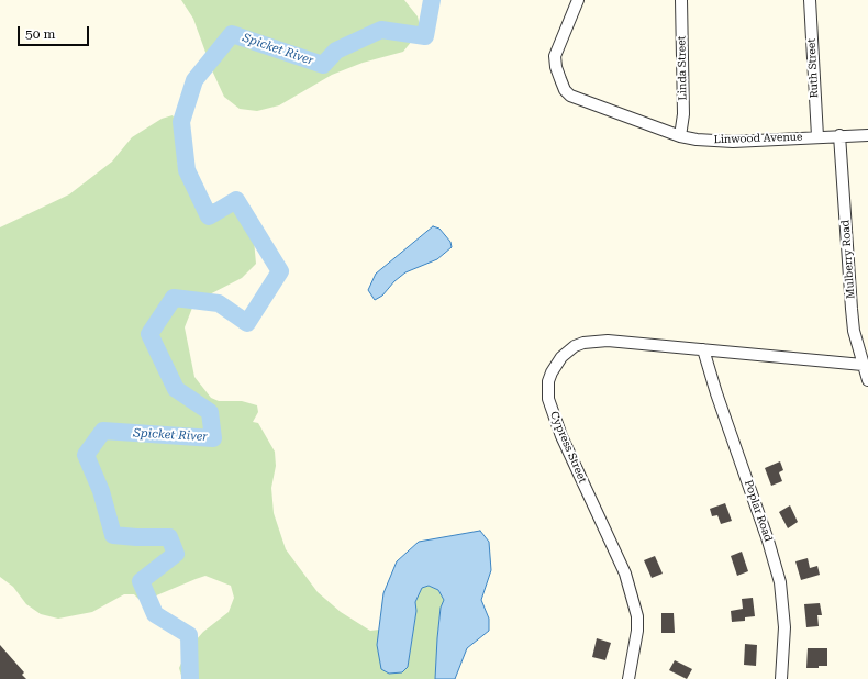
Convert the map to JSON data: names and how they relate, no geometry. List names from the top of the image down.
{
  "streets": {
    "street": [
      "Linda Street",
      "Ruth Street",
      "Linwood Avenue",
      "Mulberry Road",
      "Cypress Street",
      "Poplar Road"
    ]
  },
  "crossings": [
    ["Linda Street", "Linwood Avenue"],
    ["Ruth Street", "Linwood Avenue"],
    ["Linwood Avenue", "Mulberry Road"],
    ["Mulberry Road", "Cypress Street"],
    ["Cypress Street", "Poplar Road"]
  ],
  "water": ["Spicket River"],
  "scale_bar": "50 m"
}
